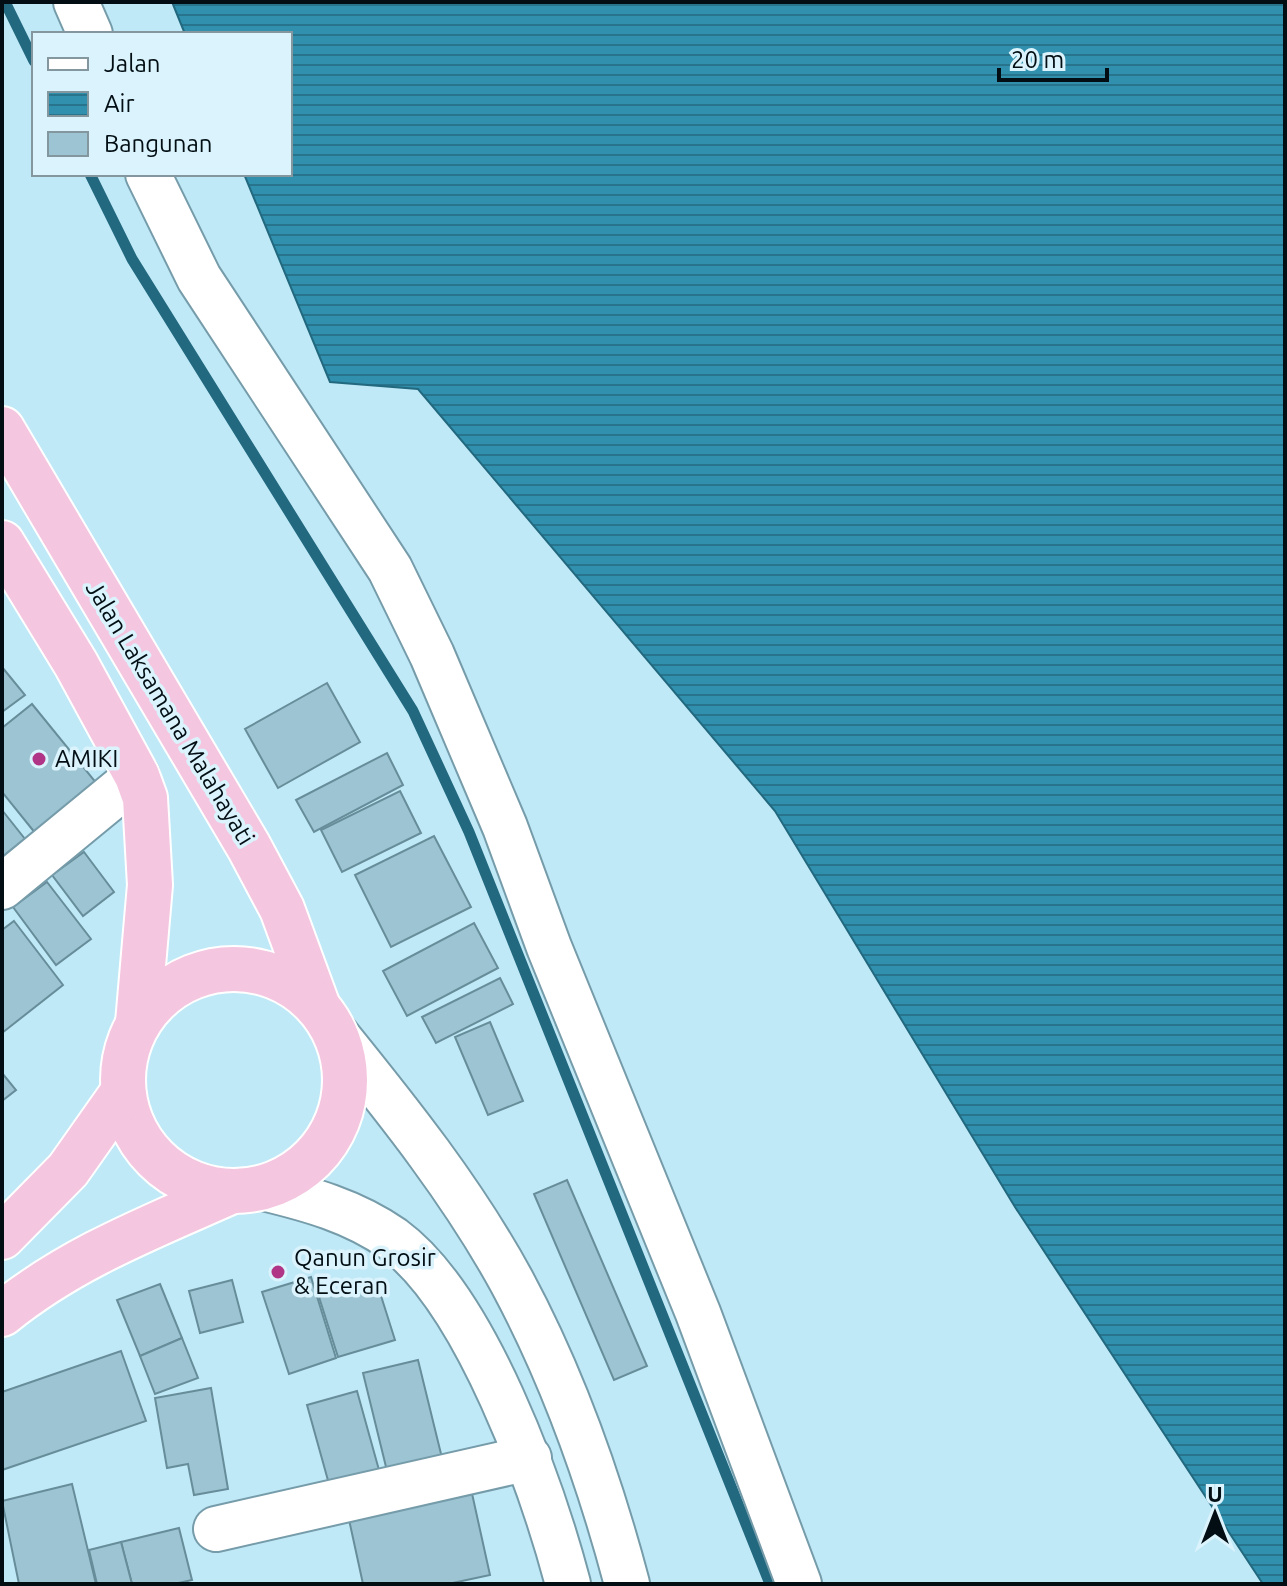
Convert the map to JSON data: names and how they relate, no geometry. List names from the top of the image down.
{
  "streets": {
    "highway": ["Jalan Laksamana Malahayati"]
  },
  "places": ["AMIKI", "Qanun Grosir & Eceran"],
  "legend": ["Jalan", "Air", "Bangunan"],
  "scale_bar": "20 m",
  "north": "top"
}
